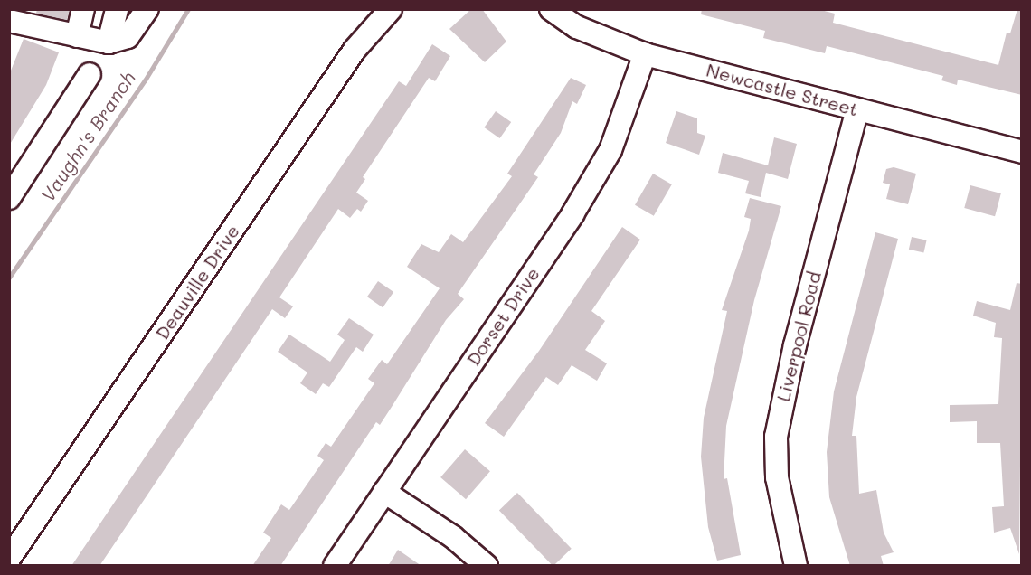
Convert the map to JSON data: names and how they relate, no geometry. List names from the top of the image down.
{
  "streets": {
    "street": [
      "Newcastle Street",
      "Deauville Drive",
      "Dorset Drive",
      "Liverpool Road"
    ]
  },
  "crossings": [
    ["Newcastle Street", "Dorset Drive"],
    ["Newcastle Street", "Liverpool Road"]
  ],
  "water": ["Vaughn's Branch"]
}
